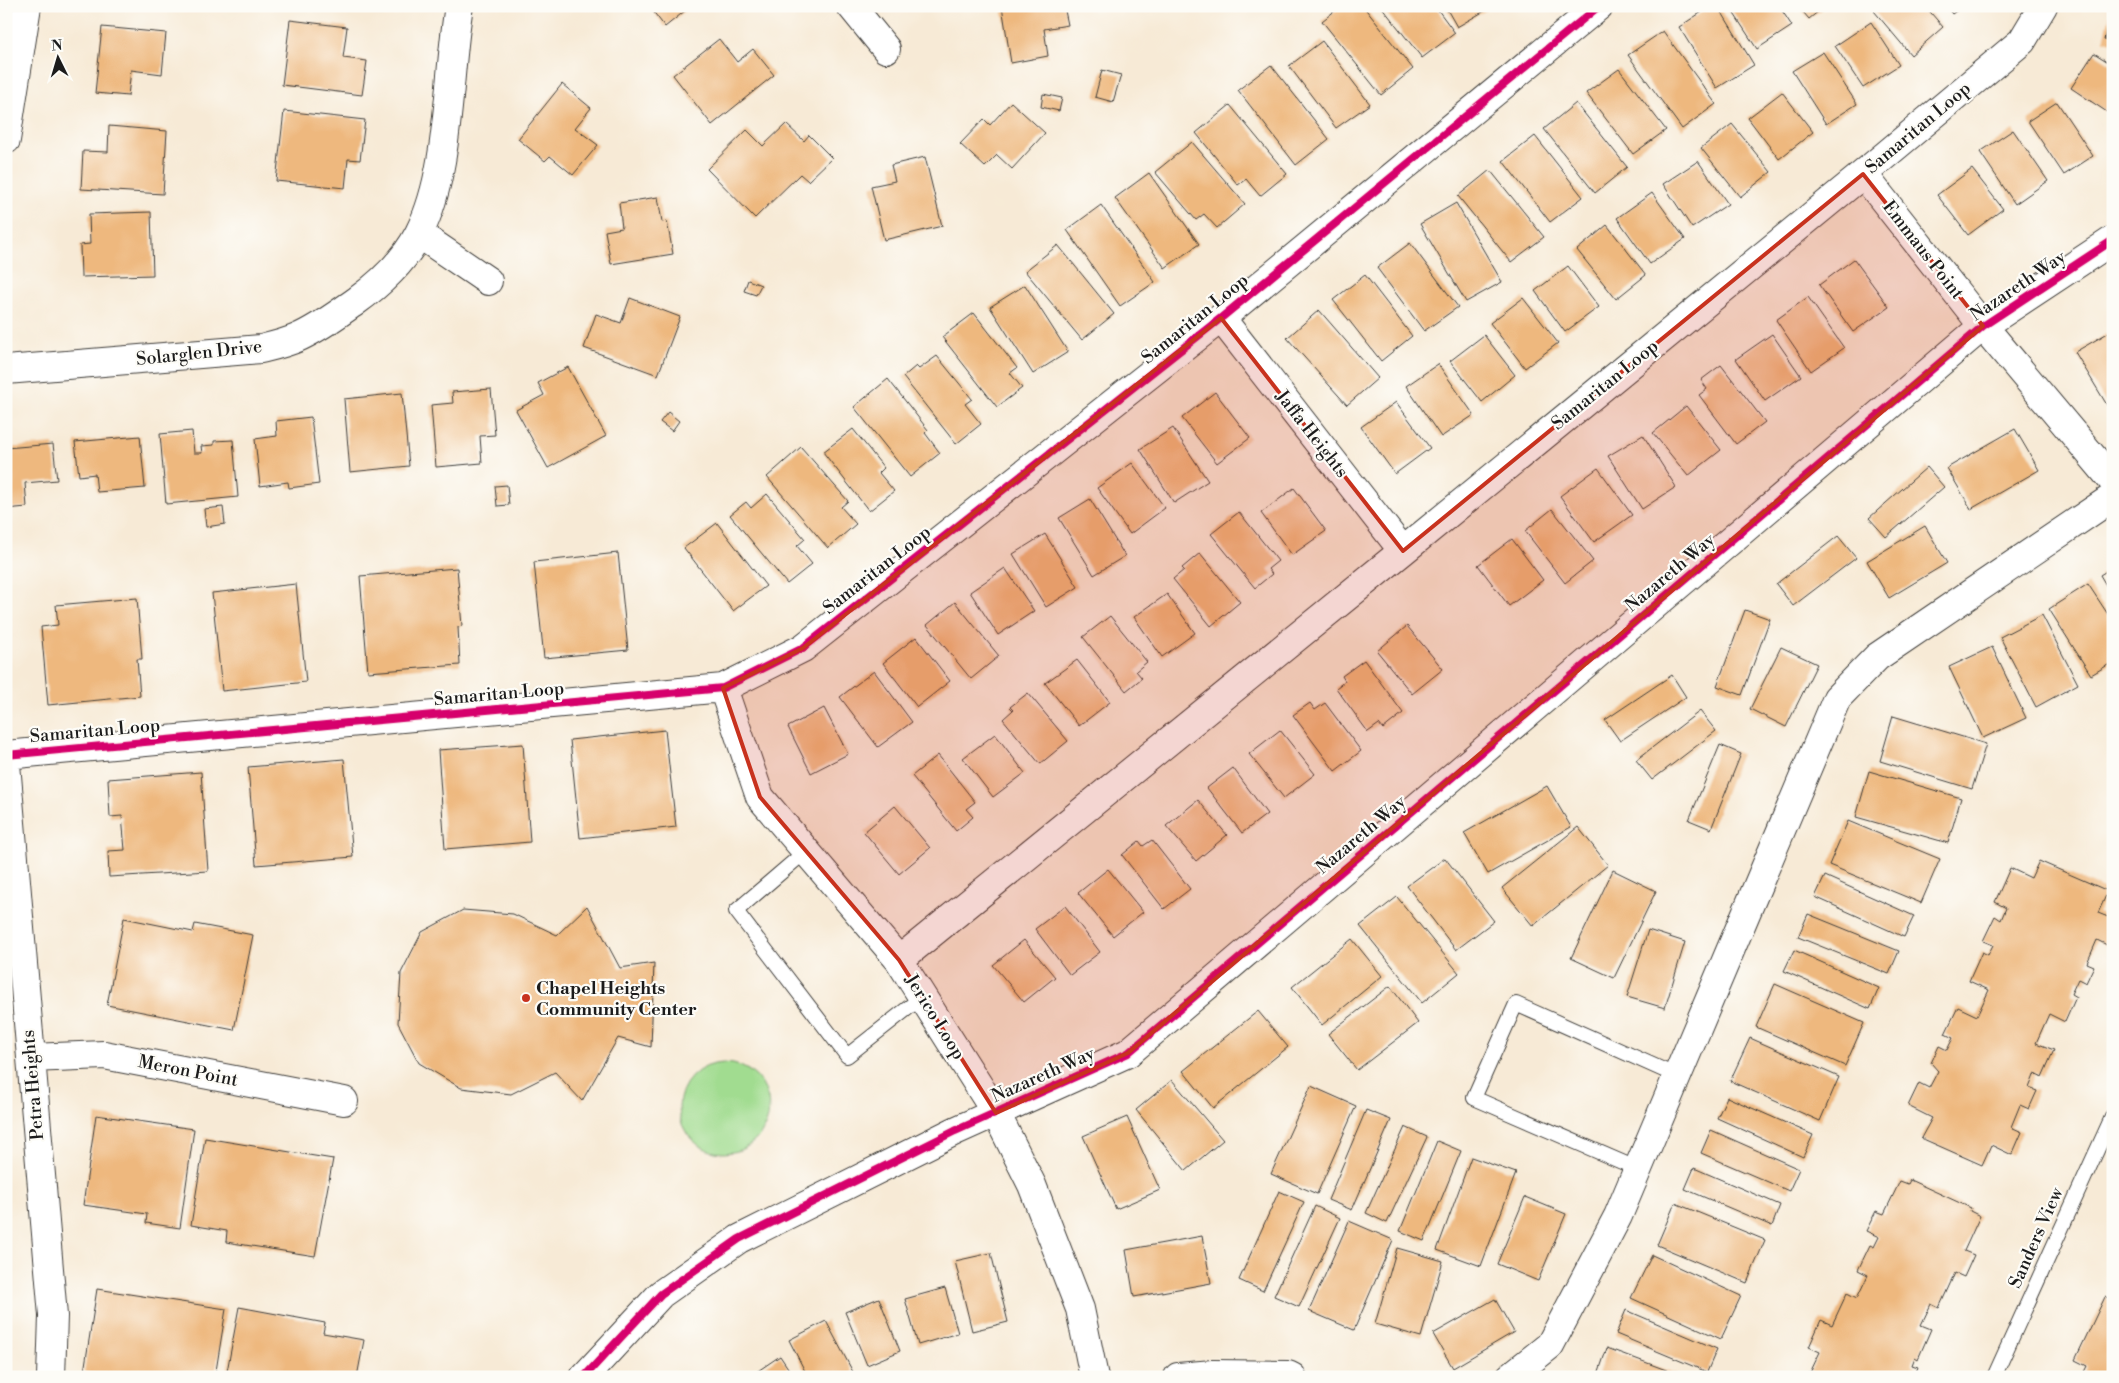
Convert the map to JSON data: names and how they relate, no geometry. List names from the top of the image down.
{
  "streets": {
    "street": [
      "Samaritan Loop",
      "Emmaus Point",
      "Nazareth Way",
      "Solarglen Drive",
      "Jaffa Heights",
      "Jerico Loop",
      "Meron Point",
      "Petra Heights"
    ],
    "lane": ["Sanders View"]
  },
  "crossings": [
    ["Samaritan Loop", "Emmaus Point"],
    ["Samaritan Loop", "Jaffa Heights"],
    ["Samaritan Loop", "Jerico Loop"],
    ["Emmaus Point", "Nazareth Way"],
    ["Nazareth Way", "Jerico Loop"],
    ["Meron Point", "Petra Heights"]
  ],
  "places": ["Chapel Heights Community Center"],
  "north": "top"
}
